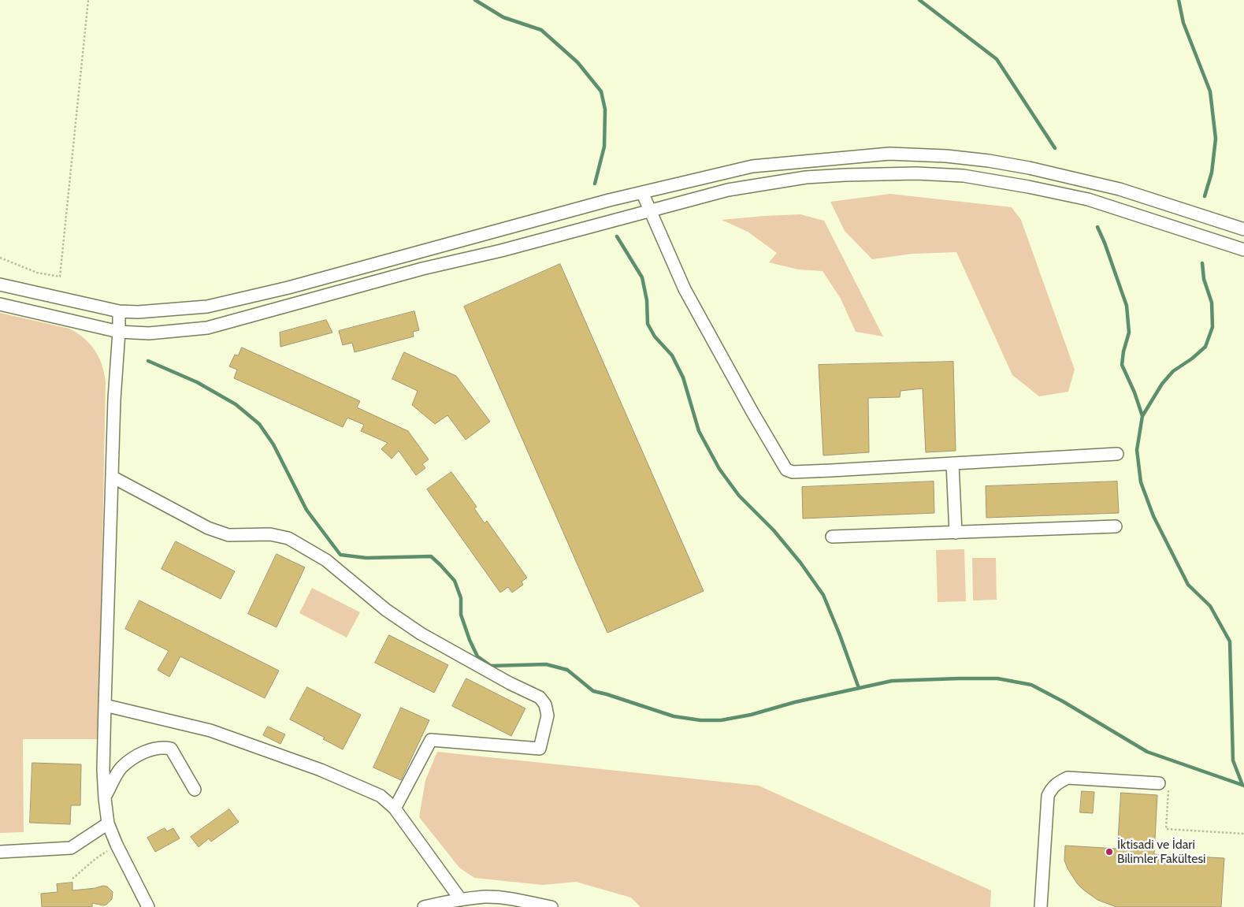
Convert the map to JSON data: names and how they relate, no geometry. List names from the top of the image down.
{
  "places": ["İktisadi ve İdari Bilimler Fakültesi"]
}
